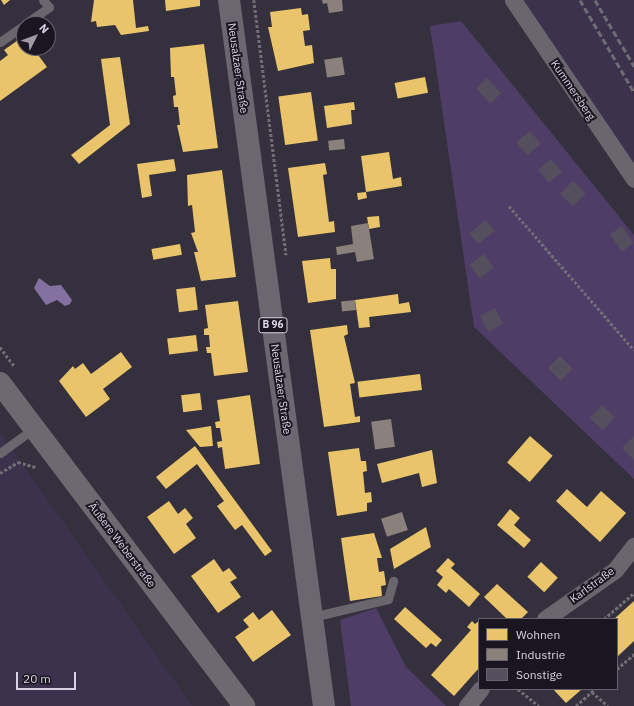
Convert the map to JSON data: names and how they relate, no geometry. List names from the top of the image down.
{
  "streets": {
    "main road": ["Neusalzaer Straße", "B 96", "Äußere Weberstraße"],
    "street": ["Kummersberg", "Karlstraße"]
  },
  "legend": ["Wohnen", "Industrie", "Sonstige"],
  "scale_bar": "20 m",
  "north": "top right"
}
